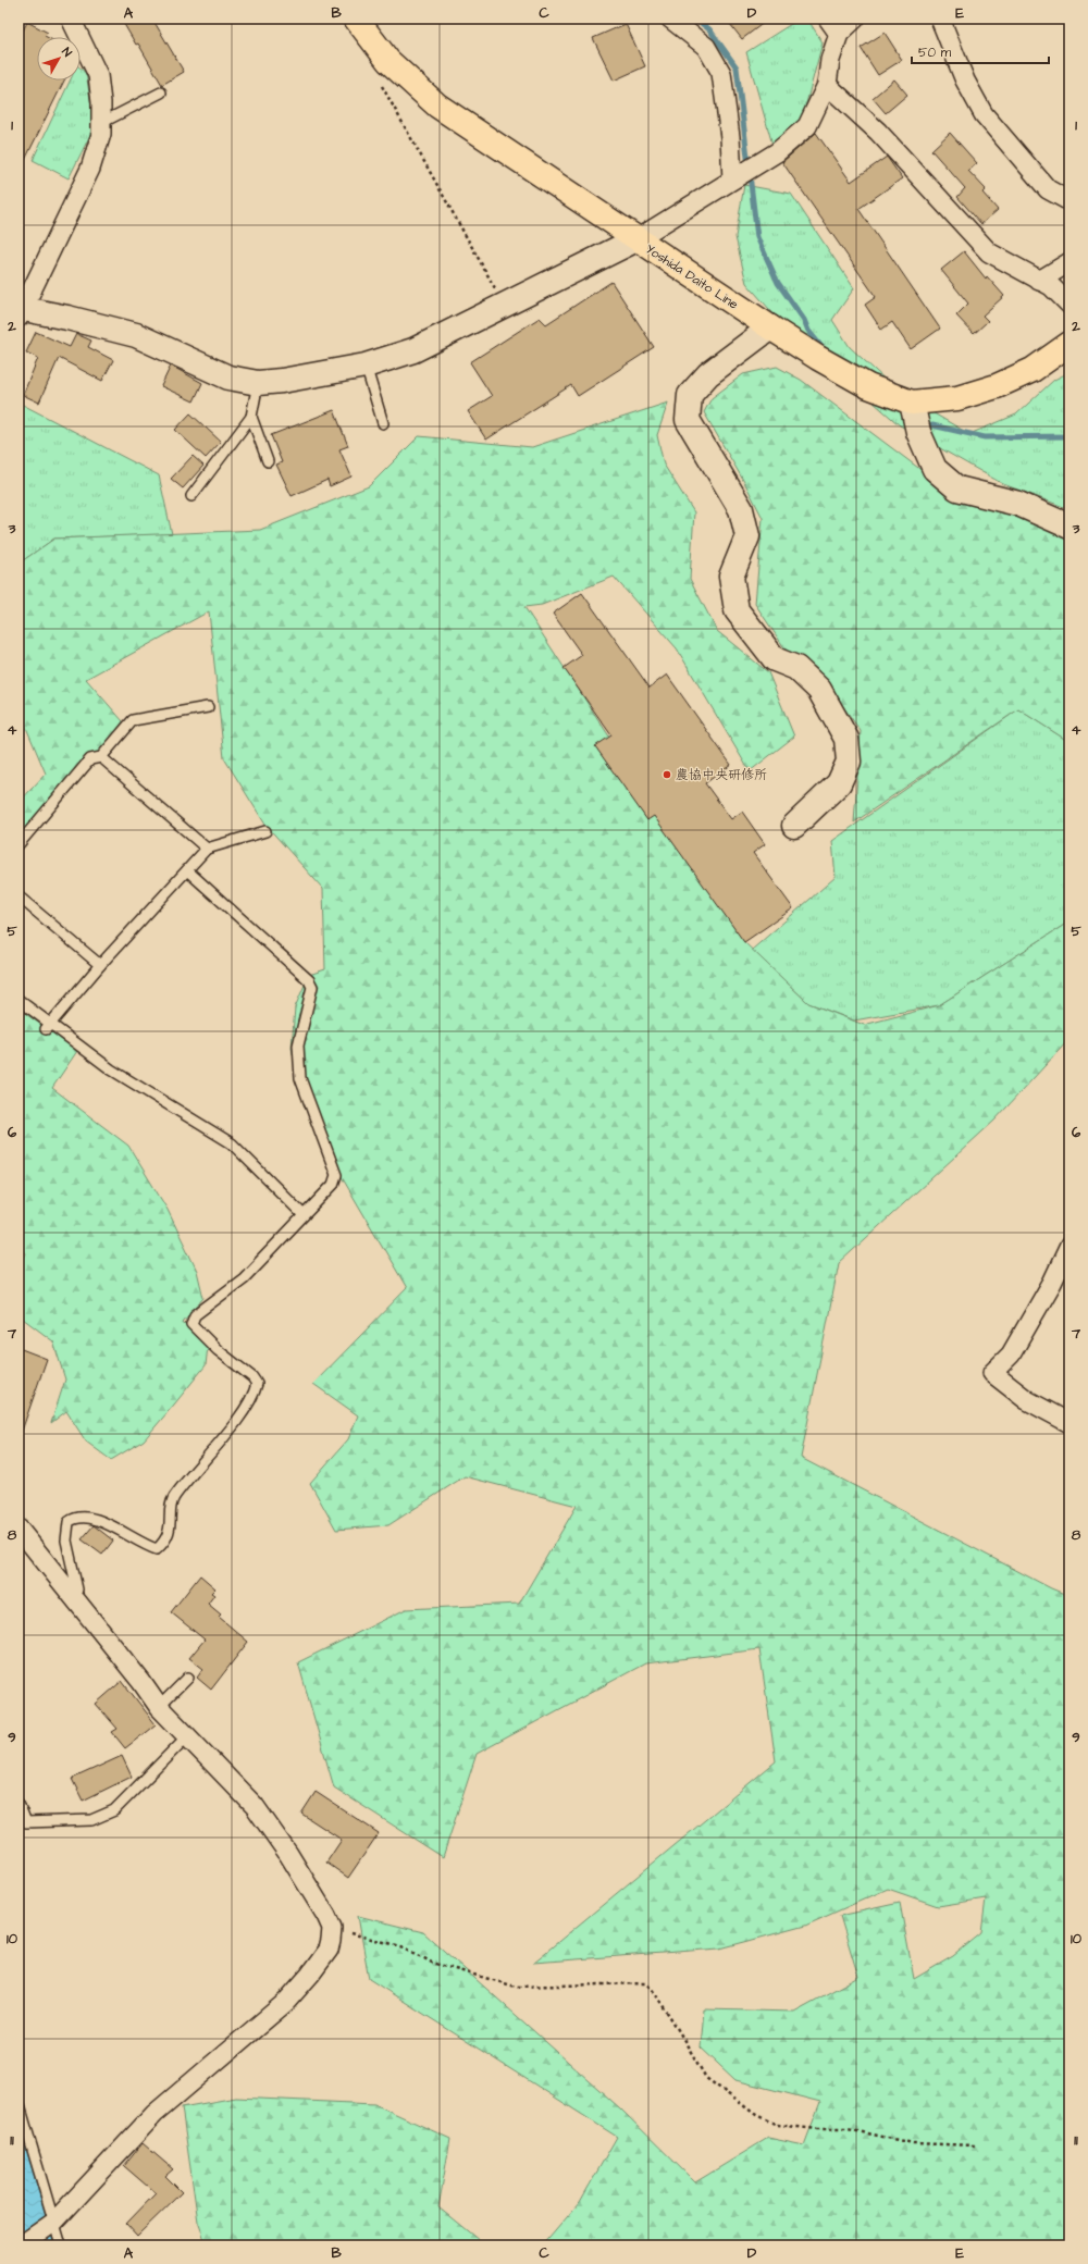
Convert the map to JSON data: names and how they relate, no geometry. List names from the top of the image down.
{
  "streets": {
    "main road": ["Yoshida Daito Line"]
  },
  "places": ["農協中央研修所"],
  "scale_bar": "50 m",
  "north": "top right",
  "grid": {
    "columns": [
      "A",
      "B",
      "C",
      "D",
      "E"
    ],
    "rows": [
      "1",
      "2",
      "3",
      "4",
      "5",
      "6",
      "7",
      "8",
      "9",
      "10",
      "11"
    ]
  }
}
